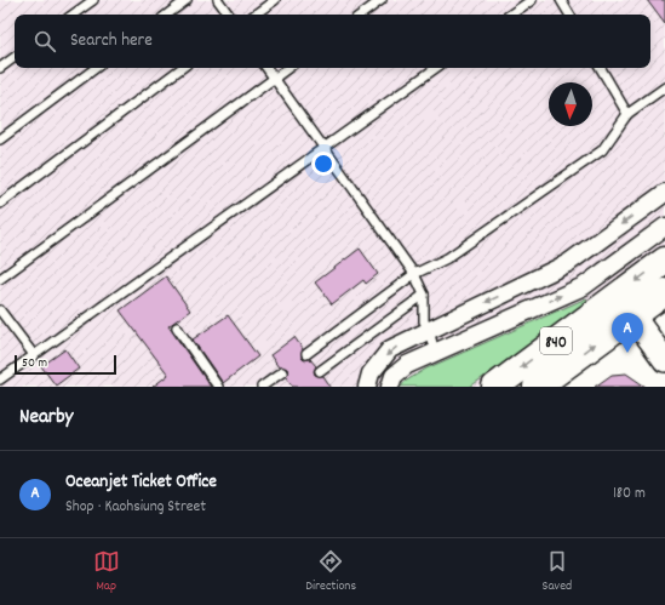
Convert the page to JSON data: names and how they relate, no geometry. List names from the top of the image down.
{
  "streets": {
    "highway": ["840"]
  },
  "scale_bar": "50 m",
  "north": "bottom",
  "page": {
    "search": "Search here",
    "pins": "A",
    "scale": "50 m",
    "heading": "Nearby",
    "list": [
      {
        "mark": "A",
        "name": "Oceanjet Ticket Office",
        "note": "Shop · Kaohsiung Street",
        "value": "180 m"
      }
    ],
    "nav": ["Map", "Directions", "Saved"]
  }
}
